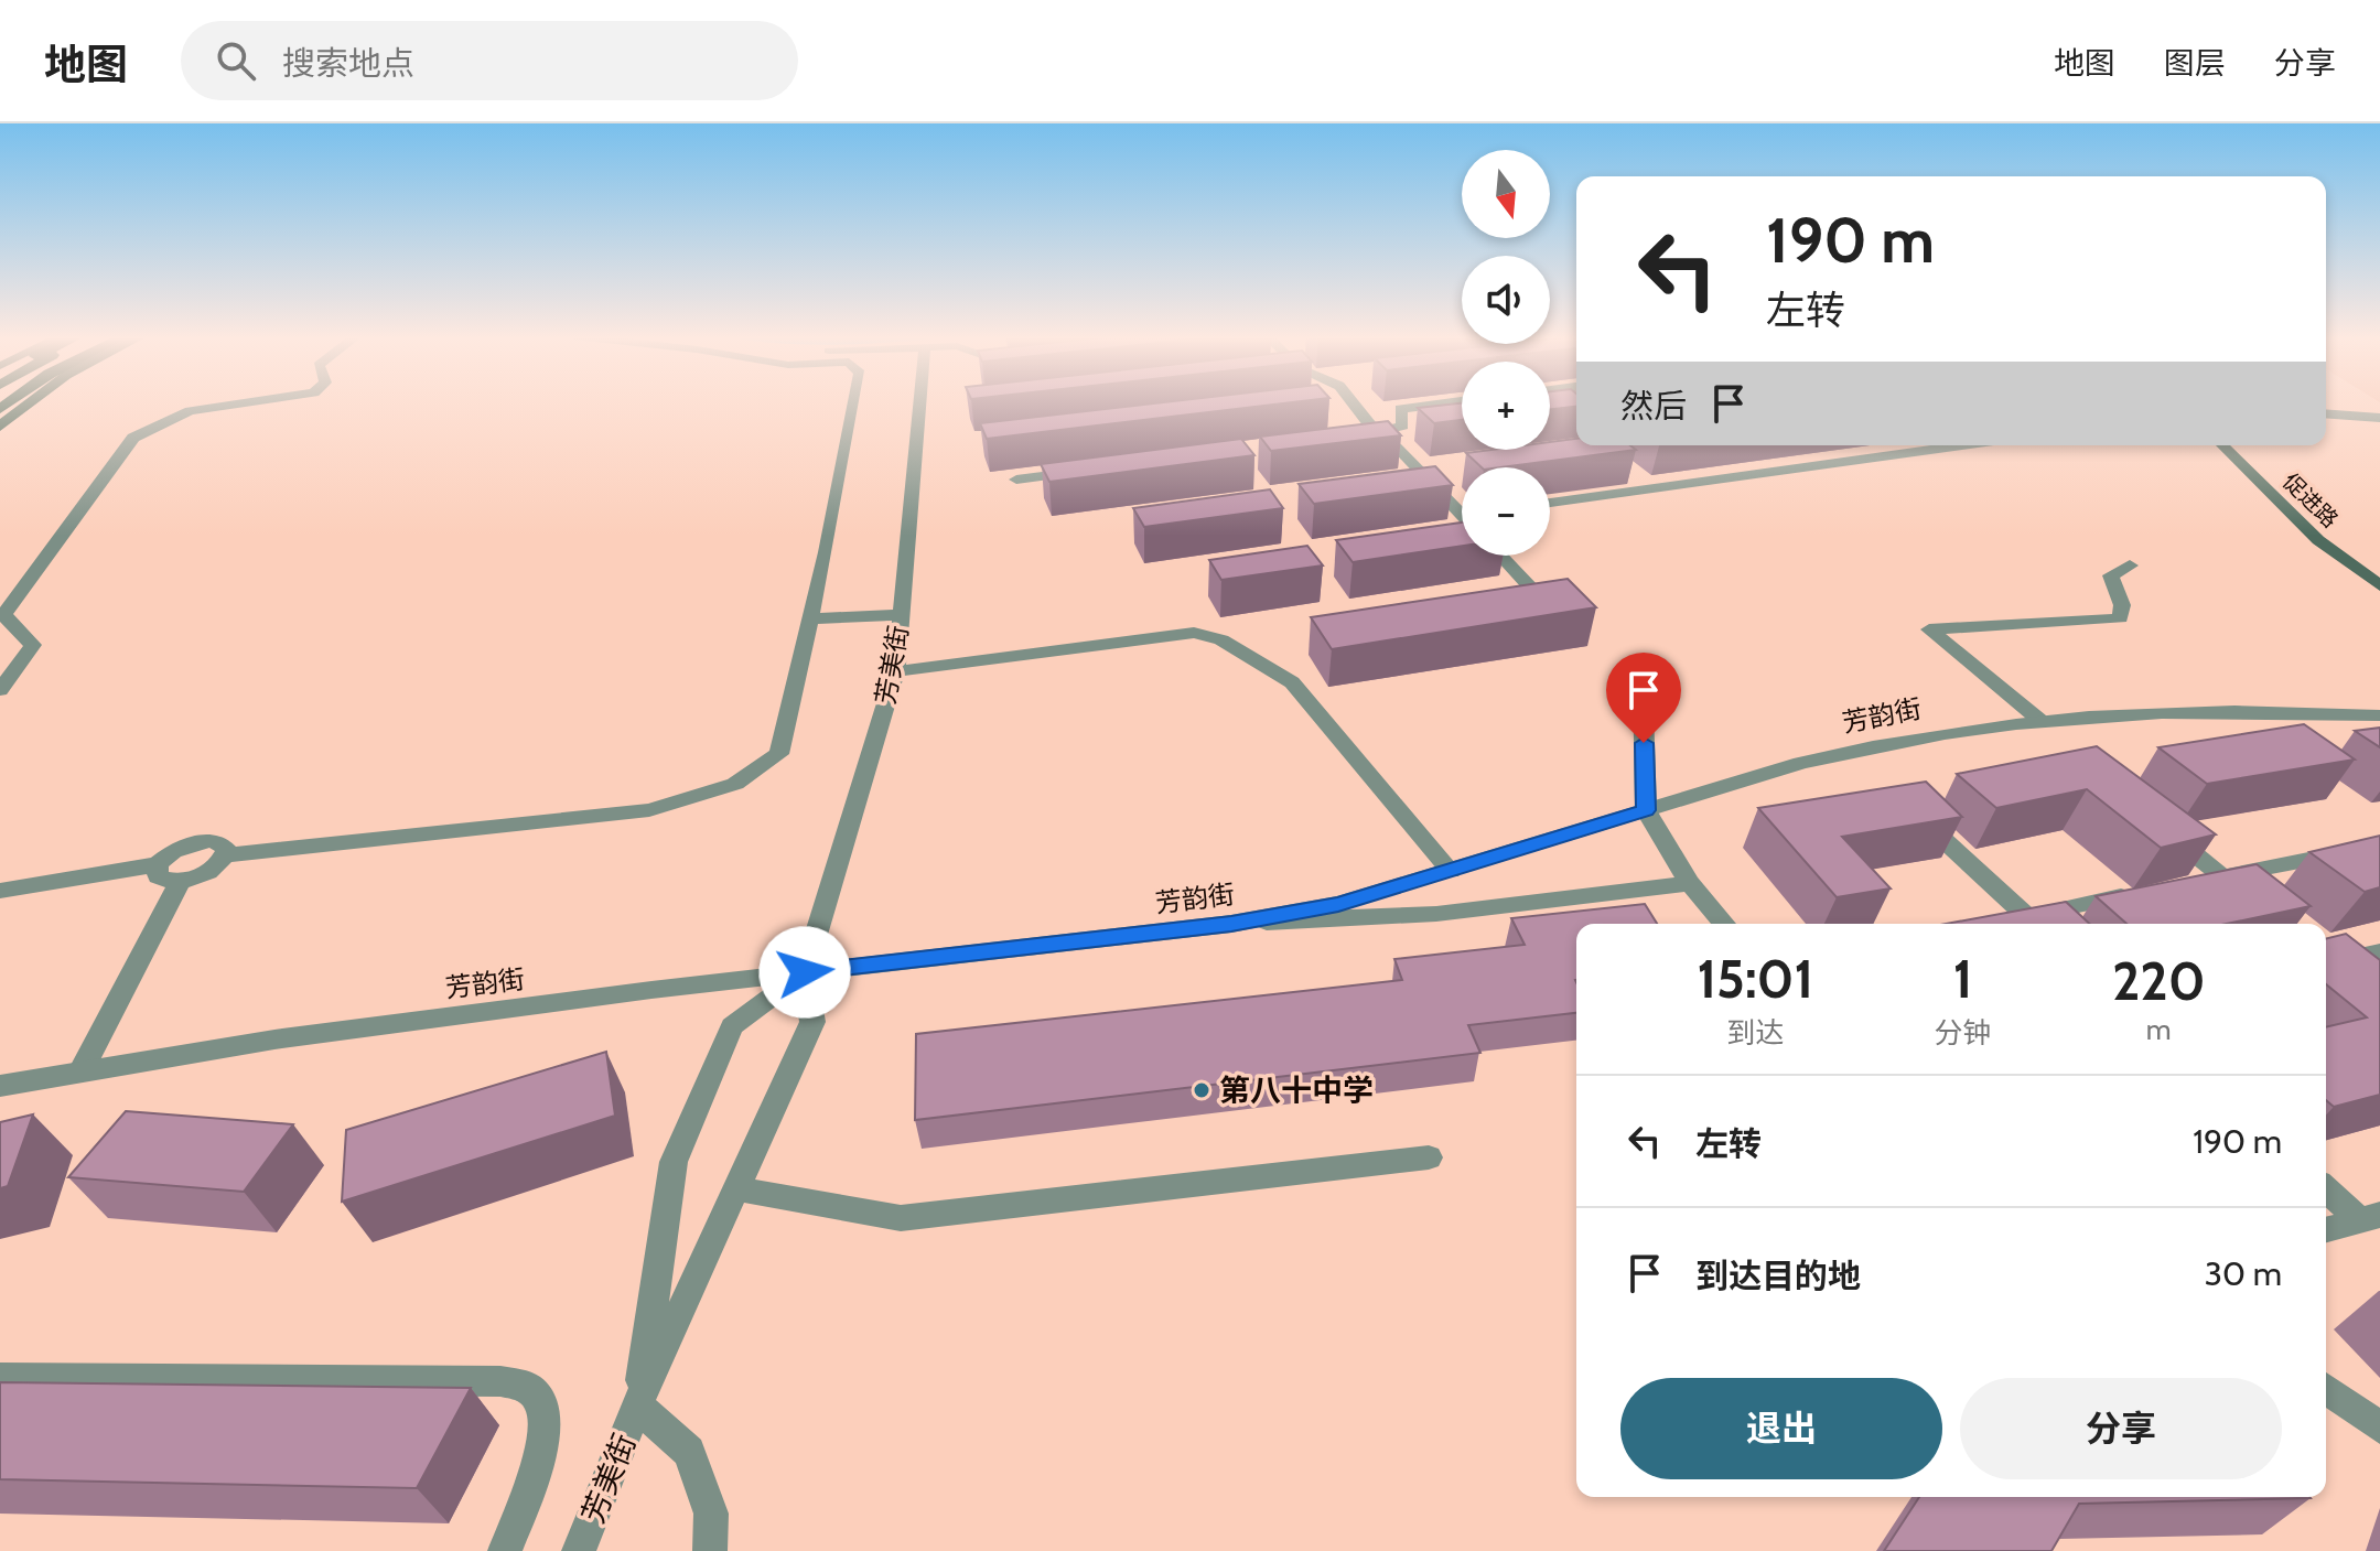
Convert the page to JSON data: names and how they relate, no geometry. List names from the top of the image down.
{
  "streets": {
    "main road": ["促进路"],
    "street": ["芳美街", "芳韵街"]
  },
  "crossings": [
    ["芳美街", "芳韵街"]
  ],
  "places": ["第八十中学"],
  "north": "bottom",
  "page": {
    "header": "地图",
    "search": "搜索地点",
    "nav": ["地图", "图层", "分享"],
    "map_buttons": ["+", "−"],
    "turn": ["190 m", "左转"],
    "then": "然后",
    "eta": [
      "15:01",
      "到达",
      "1",
      "分钟",
      "220",
      "m"
    ],
    "list": [
      {
        "name": "左转",
        "value": "190 m"
      },
      {
        "name": "到达目的地",
        "value": "30 m"
      }
    ],
    "buttons": ["退出", "分享"]
  }
}
